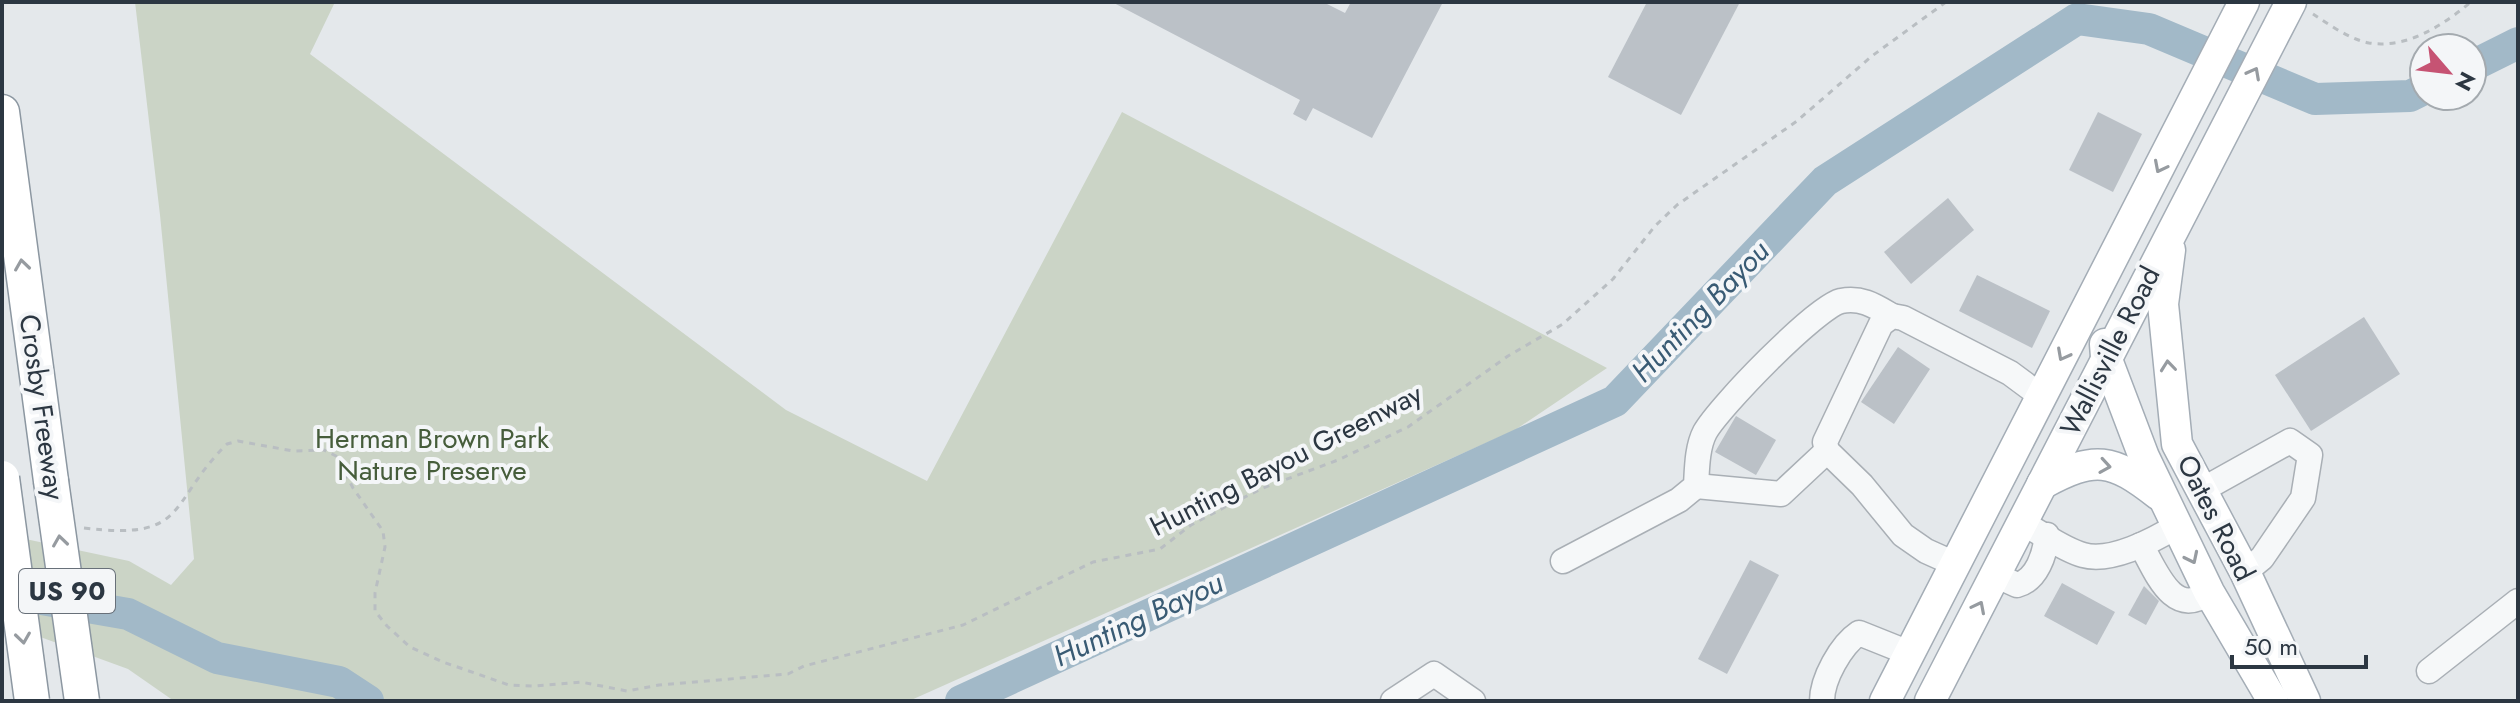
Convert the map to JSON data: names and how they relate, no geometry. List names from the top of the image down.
{
  "streets": {
    "highway": ["Crosby Freeway", "US 90"],
    "main road": ["Wallisville Road", "Oates Road"],
    "path": ["Hunting Bayou Greenway"]
  },
  "crossings": [
    ["Wallisville Road", "Oates Road"]
  ],
  "water": ["Hunting Bayou"],
  "parks": ["Herman Brown Park Nature Preserve"],
  "scale_bar": "50 m",
  "north": "bottom right"
}
